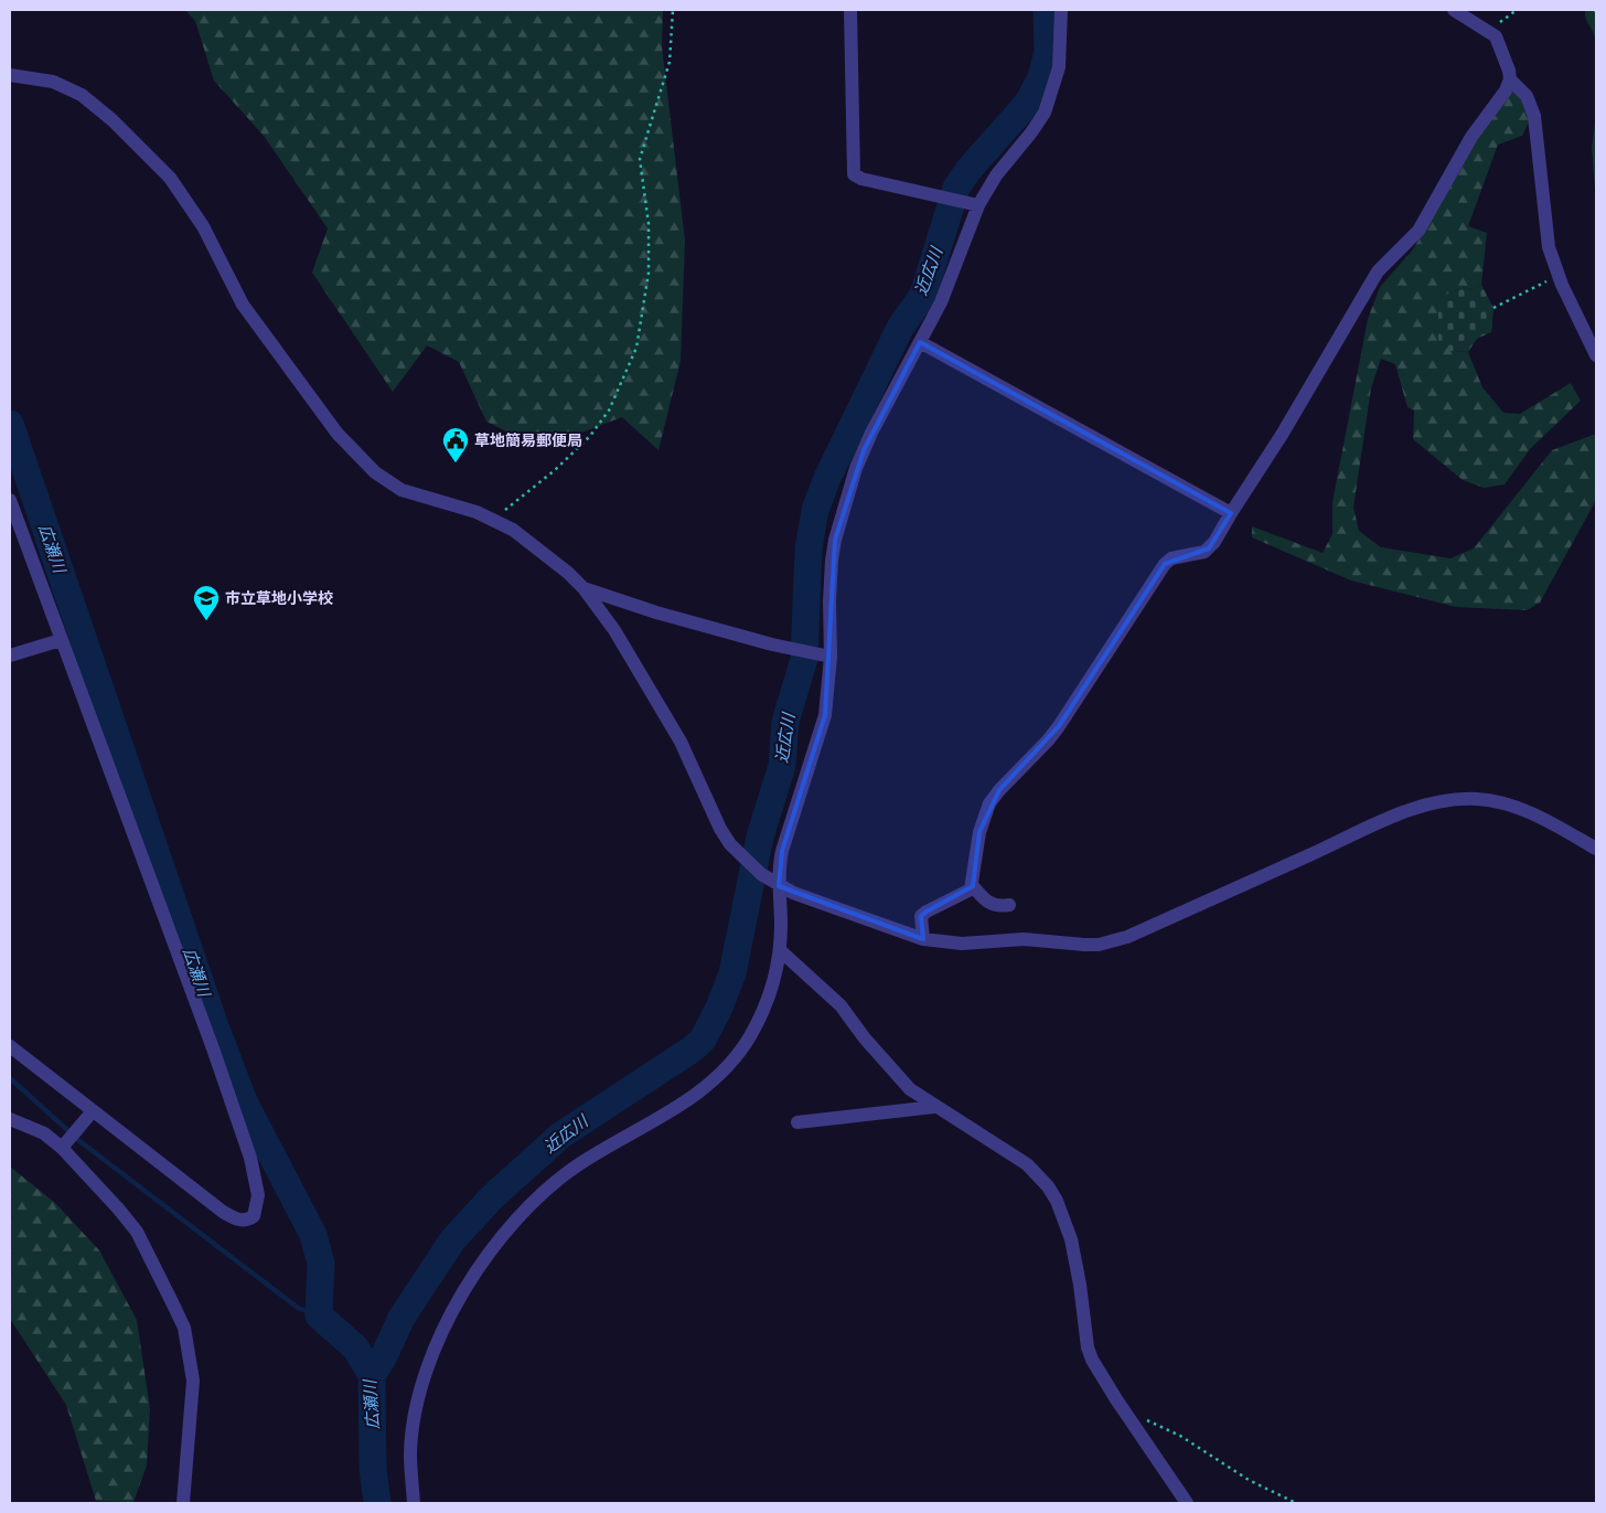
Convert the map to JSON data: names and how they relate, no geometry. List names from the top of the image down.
{
  "water": ["近広川", "広瀬川"],
  "places": {
    "public building": ["草地簡易郵便局"],
    "school or university": ["市立草地小学校"]
  }
}
